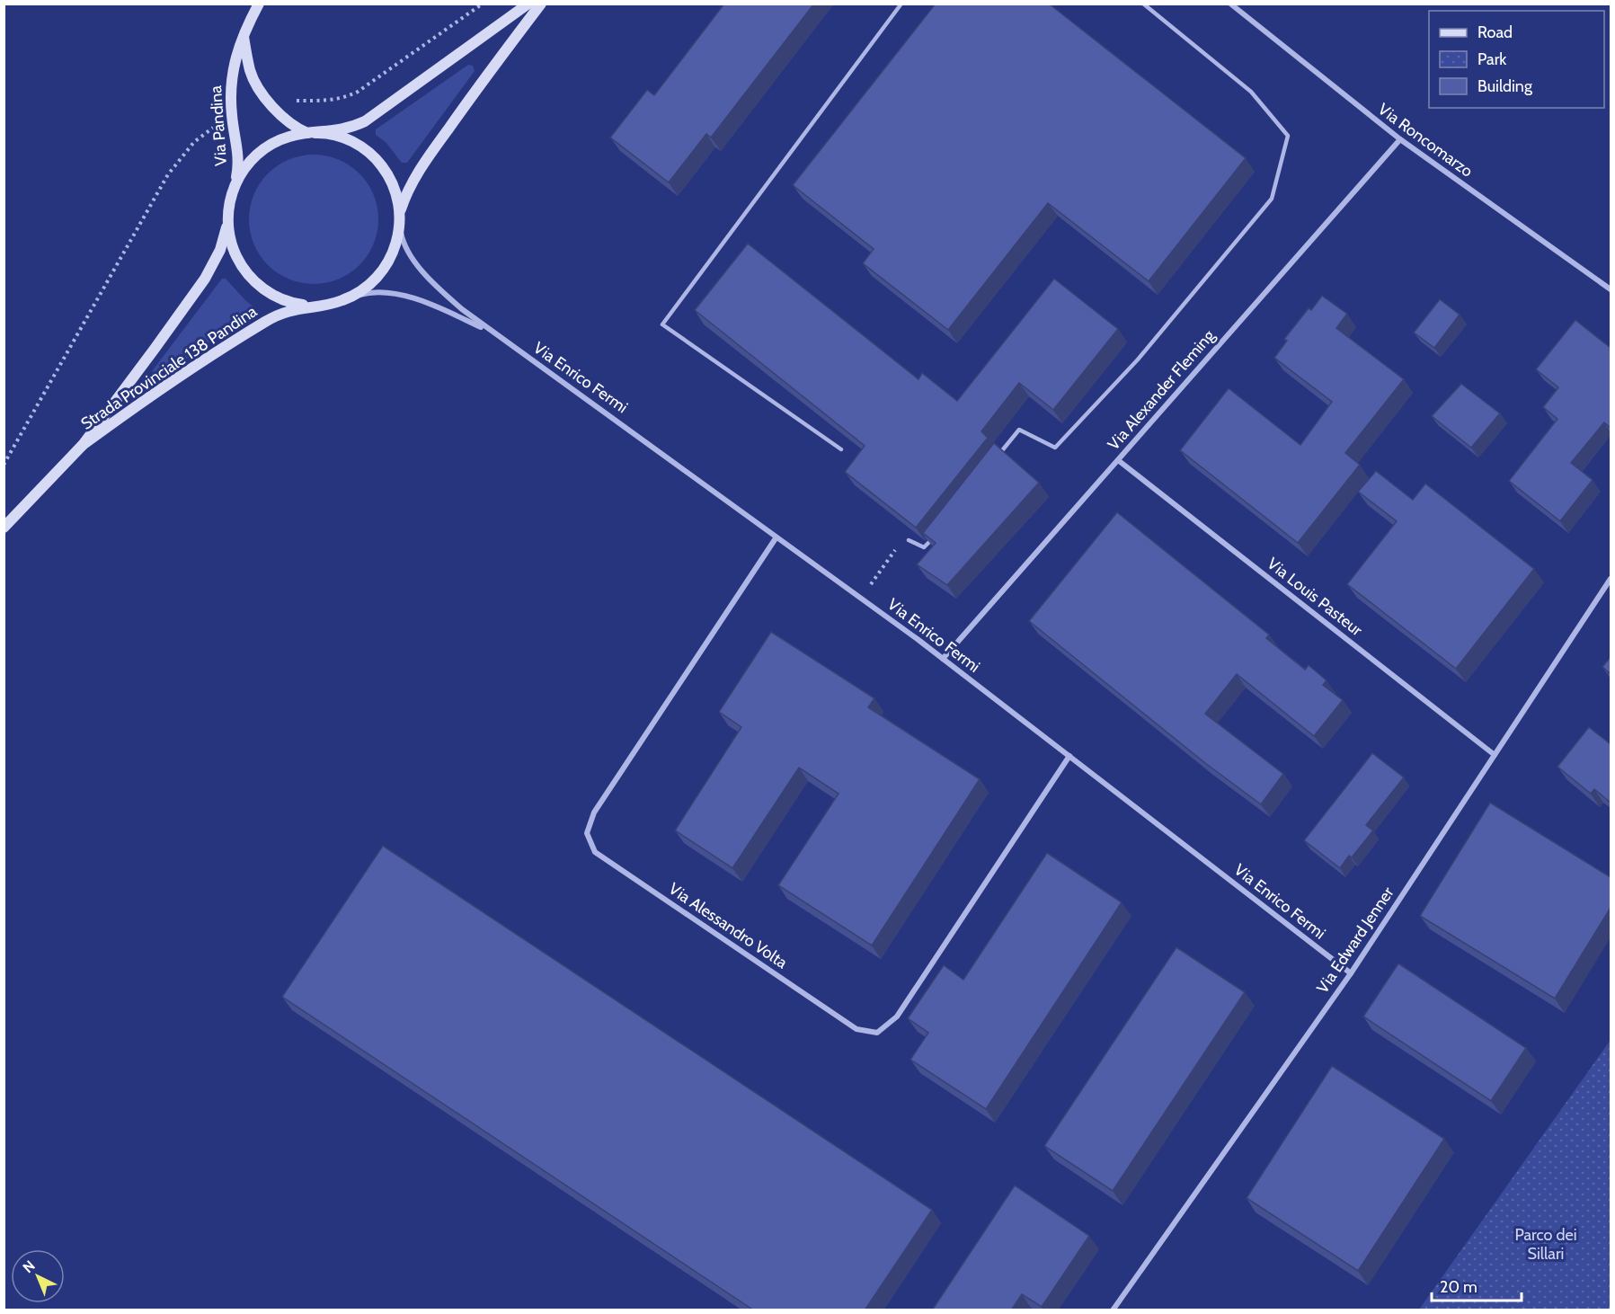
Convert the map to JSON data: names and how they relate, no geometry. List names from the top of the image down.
{
  "streets": {
    "street": [
      "Via Pandina",
      "Via Roncomarzo",
      "Strada Provinciale 138 Pandina",
      "Via Enrico Fermi",
      "Via Alexander Fleming",
      "Via Louis Pasteur",
      "Via Alessandro Volta",
      "Via Edward Jenner"
    ]
  },
  "crossings": [
    ["Via Pandina", "Strada Provinciale 138 Pandina"],
    ["Via Pandina", "Via Enrico Fermi"],
    ["Via Roncomarzo", "Via Alexander Fleming"],
    ["Strada Provinciale 138 Pandina", "Via Enrico Fermi"],
    ["Via Enrico Fermi", "Via Alexander Fleming"],
    ["Via Enrico Fermi", "Via Alessandro Volta"],
    ["Via Enrico Fermi", "Via Edward Jenner"],
    ["Via Alexander Fleming", "Via Louis Pasteur"],
    ["Via Louis Pasteur", "Via Edward Jenner"]
  ],
  "parks": ["Parco dei Sillari"],
  "legend": ["Road", "Park", "Building"],
  "scale_bar": "20 m",
  "north": "top left"
}
